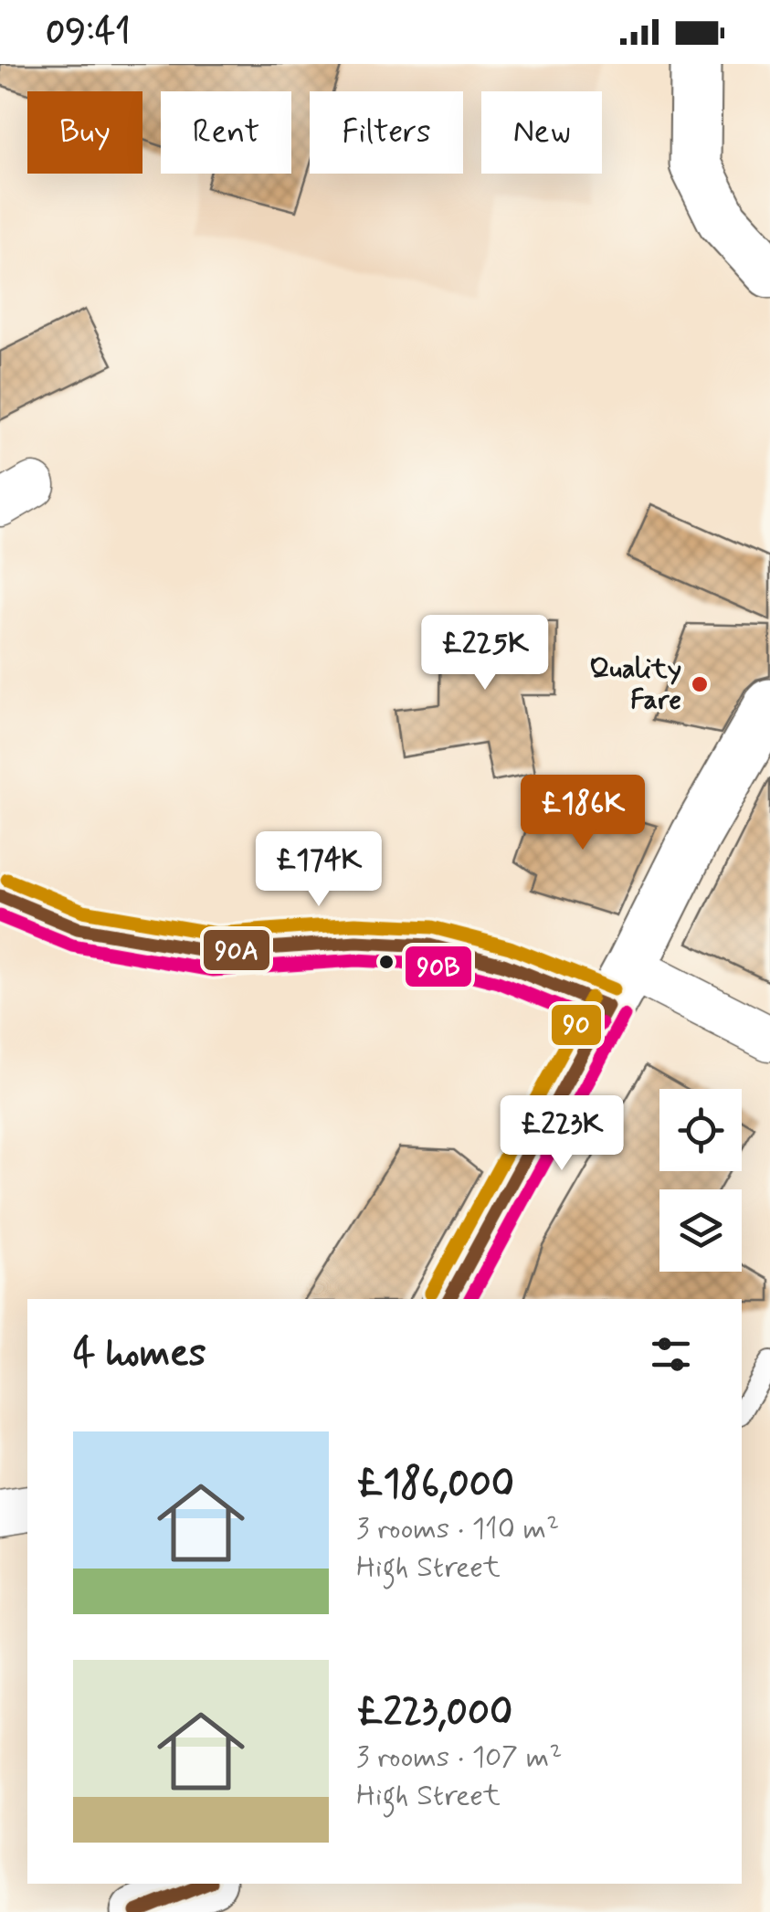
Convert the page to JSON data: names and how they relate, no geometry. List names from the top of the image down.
{
  "places": ["Quality Fare"],
  "lines": ["transit line 90", "transit line 90A", "transit line 90B"],
  "page": {
    "status": "09:41",
    "chip": [
      "Buy",
      "Rent",
      "Filters",
      "New"
    ],
    "price": [
      "£225K",
      "£186K",
      "£174K",
      "£223K"
    ],
    "heading": "4 homes",
    "list": [
      {
        "name": "£186,000",
        "note": "3 rooms · 110 m² · High Street"
      },
      {
        "name": "£223,000",
        "note": "3 rooms · 107 m² · High Street"
      }
    ]
  }
}
